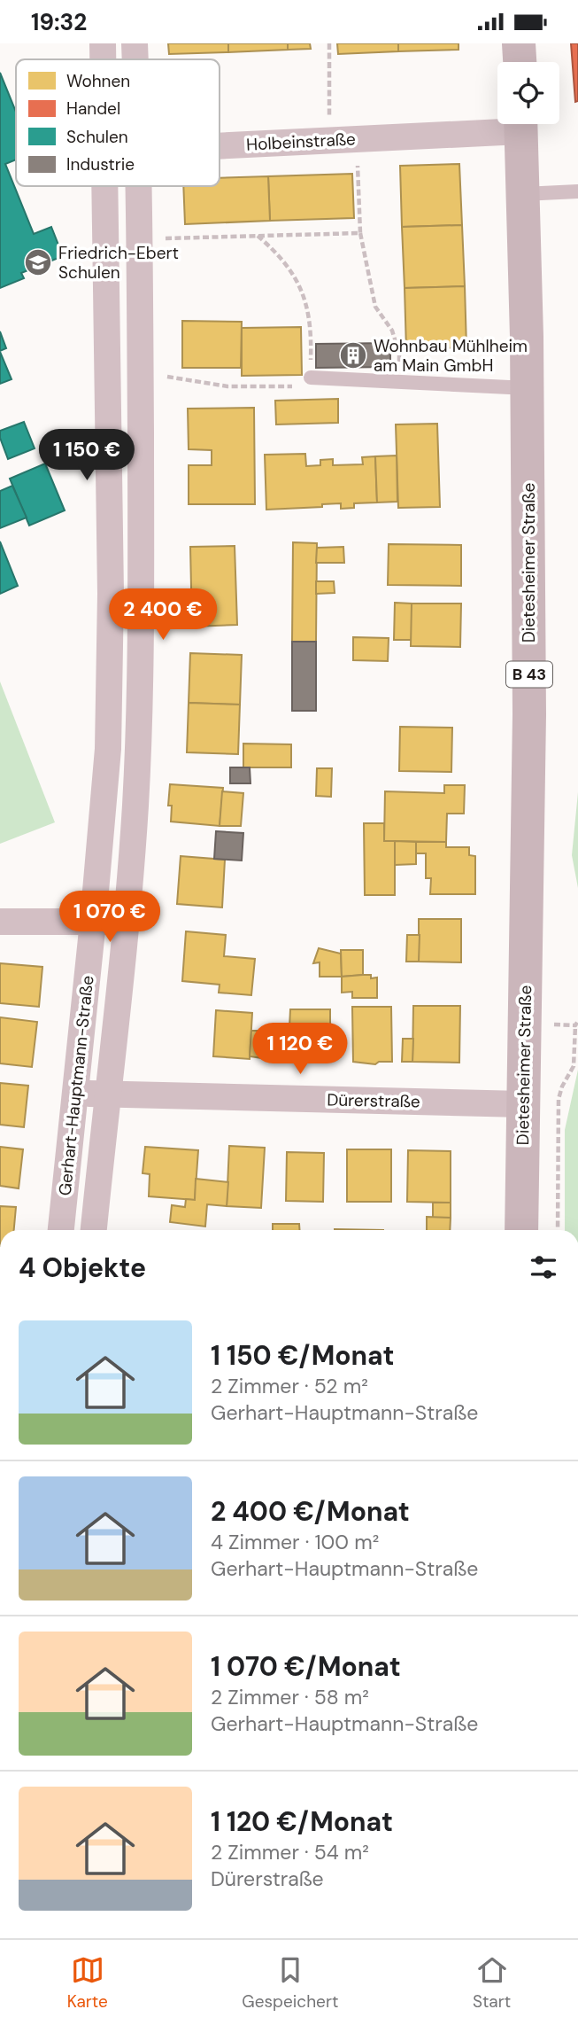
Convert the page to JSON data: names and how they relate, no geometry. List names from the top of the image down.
{
  "streets": {
    "main road": ["Dietesheimer Straße", "B 43"],
    "street": ["Holbeinstraße", "Gerhart-Hauptmann-Straße", "Dürerstraße"]
  },
  "crossings": [
    ["Dietesheimer Straße", "Dürerstraße"],
    ["Gerhart-Hauptmann-Straße", "Dürerstraße"]
  ],
  "places": {
    "school or university": ["Friedrich-Ebert Schulen"],
    "building": ["Wohnbau Mühlheim am Main GmbH"]
  },
  "legend": [
    "Wohnen",
    "Handel",
    "Schulen",
    "Industrie"
  ],
  "page": {
    "status": "19:32",
    "price": [
      "1 150 €",
      "2 400 €",
      "1 070 €",
      "1 120 €"
    ],
    "heading": "4 Objekte",
    "list": [
      {
        "name": "1 150 €/Monat",
        "note": "2 Zimmer · 52 m² · Gerhart-Hauptmann-Straße"
      },
      {
        "name": "2 400 €/Monat",
        "note": "4 Zimmer · 100 m² · Gerhart-Hauptmann-Straße"
      },
      {
        "name": "1 070 €/Monat",
        "note": "2 Zimmer · 58 m² · Gerhart-Hauptmann-Straße"
      },
      {
        "name": "1 120 €/Monat",
        "note": "2 Zimmer · 54 m² · Dürerstraße"
      }
    ],
    "tabs": ["Karte", "Gespeichert", "Start"]
  }
}
